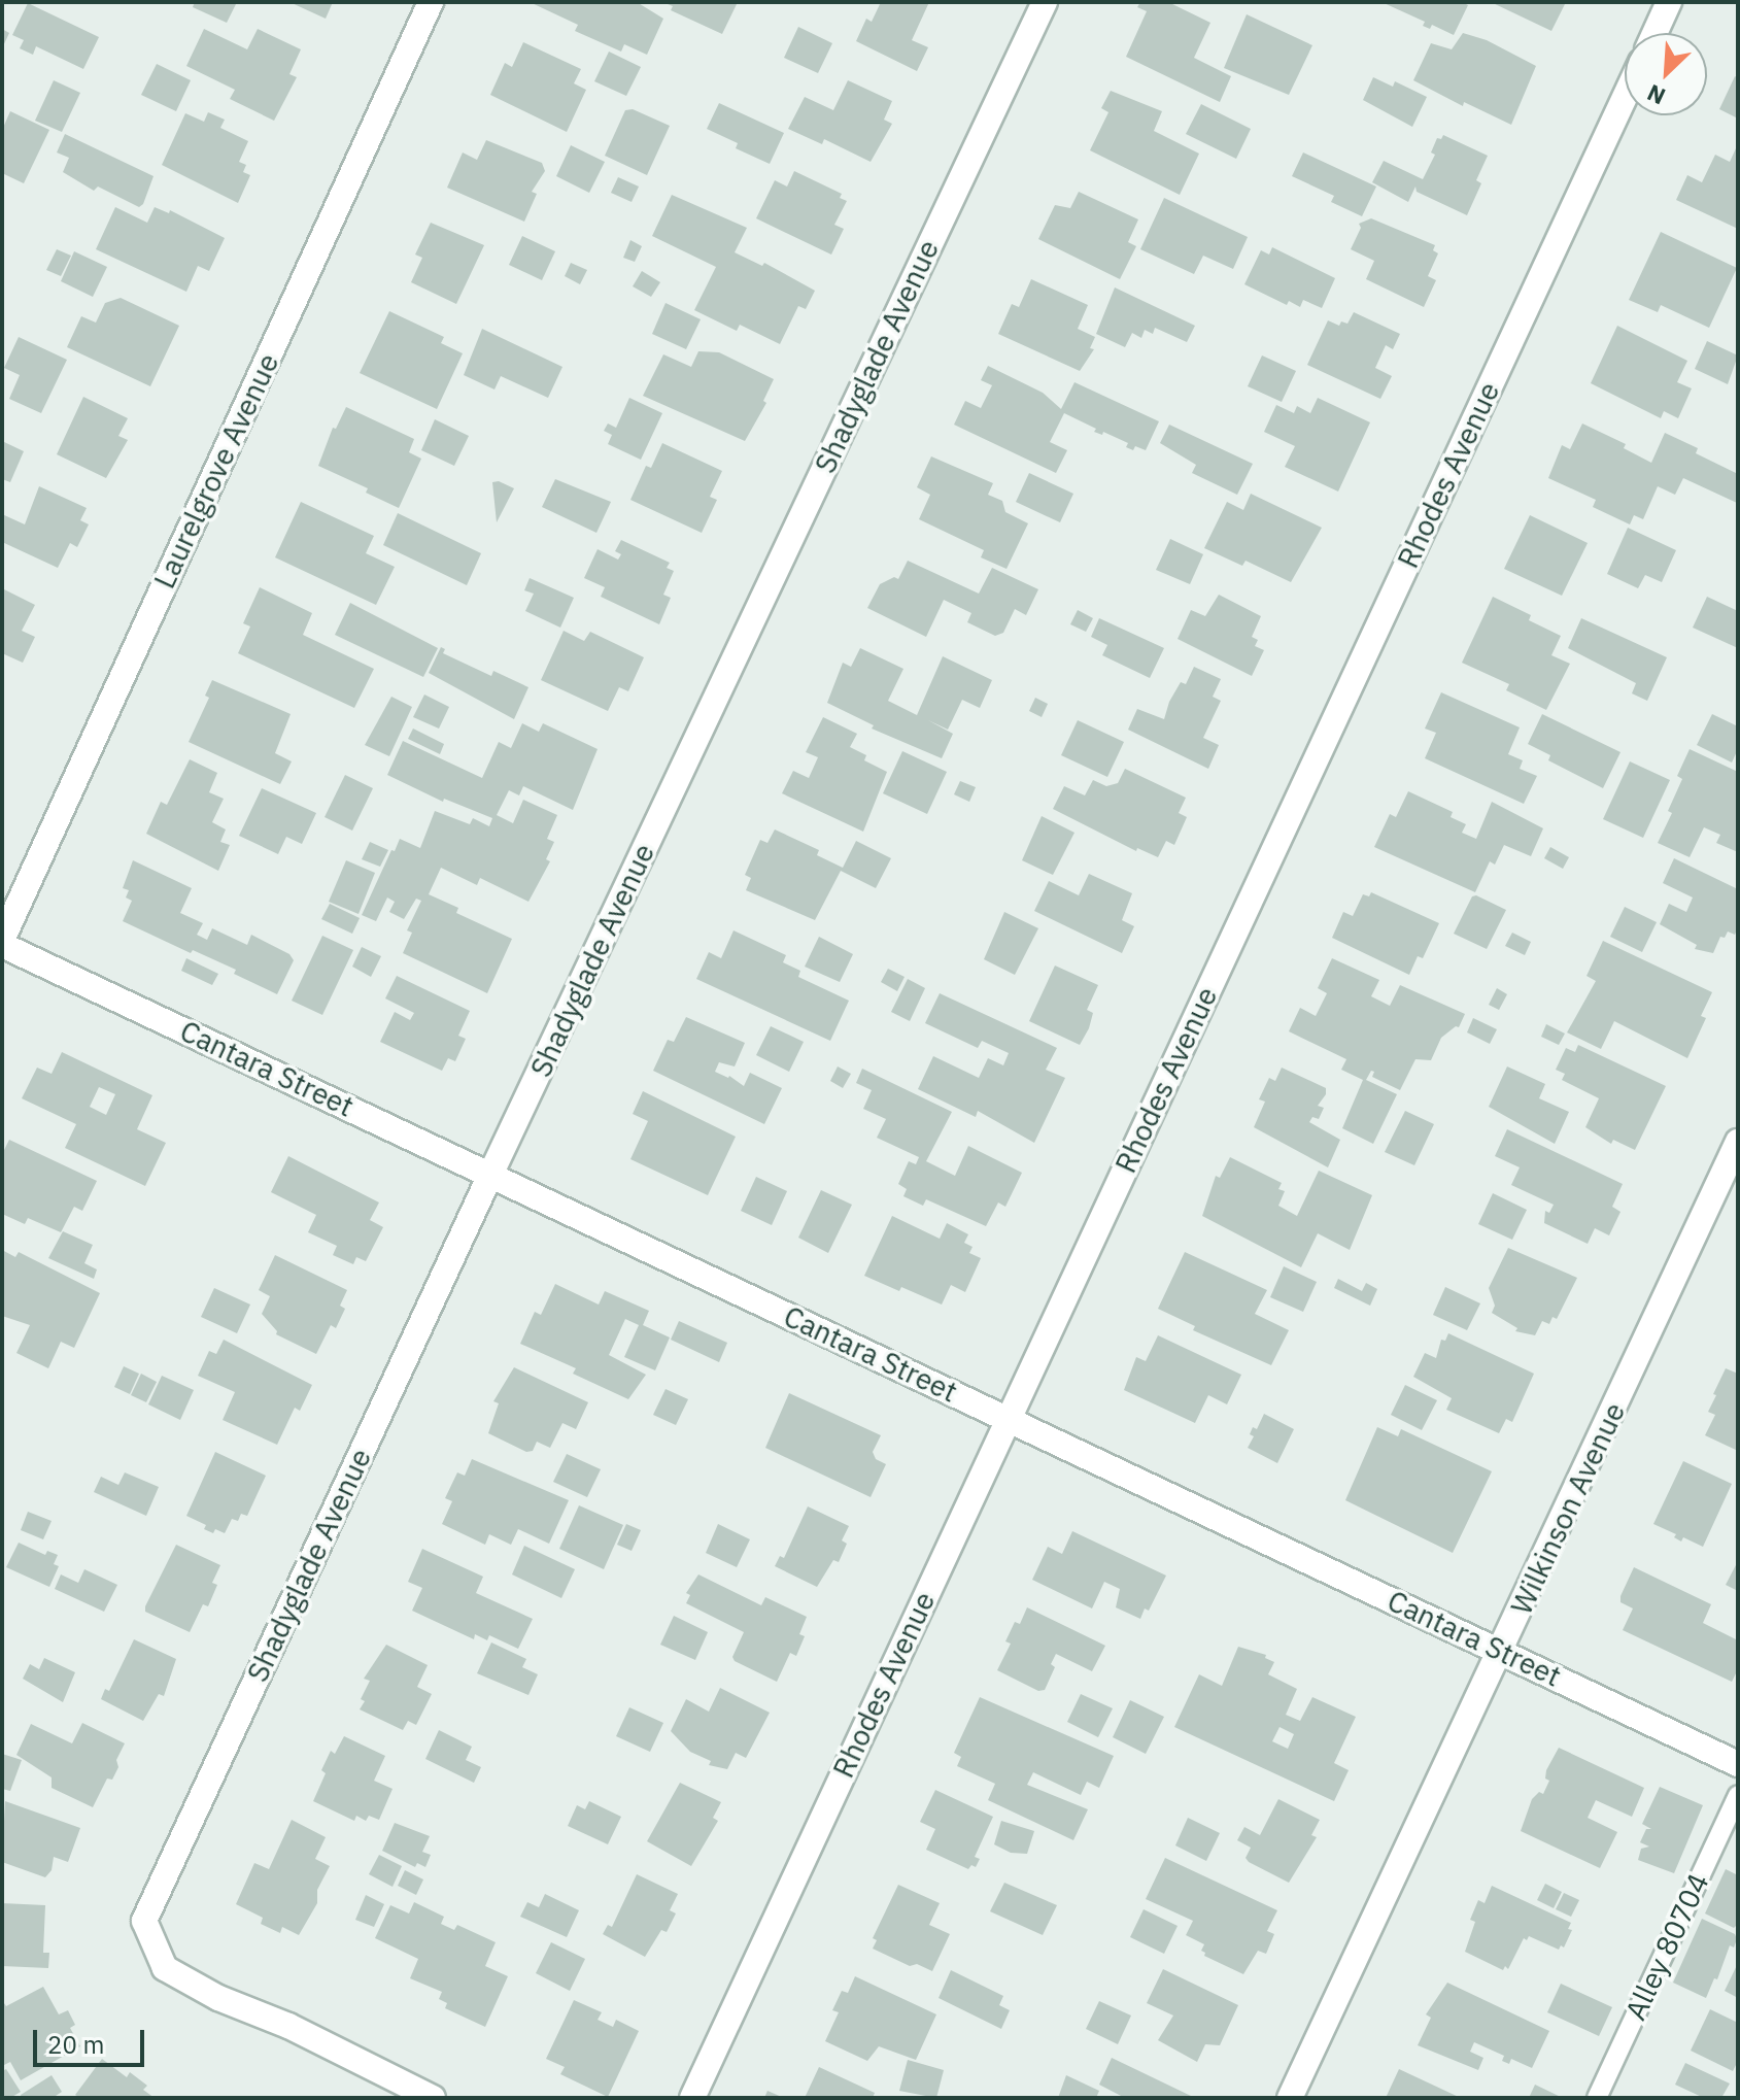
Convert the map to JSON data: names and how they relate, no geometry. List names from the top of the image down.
{
  "streets": {
    "street": [
      "Shadyglade Avenue",
      "Laurelgrove Avenue",
      "Rhodes Avenue",
      "Cantara Street",
      "Wilkinson Avenue"
    ],
    "lane": ["Alley 80704"]
  },
  "crossings": [
    ["Shadyglade Avenue", "Cantara Street"],
    ["Laurelgrove Avenue", "Cantara Street"],
    ["Rhodes Avenue", "Cantara Street"],
    ["Cantara Street", "Wilkinson Avenue"]
  ],
  "scale_bar": "20 m",
  "north": "bottom left"
}
